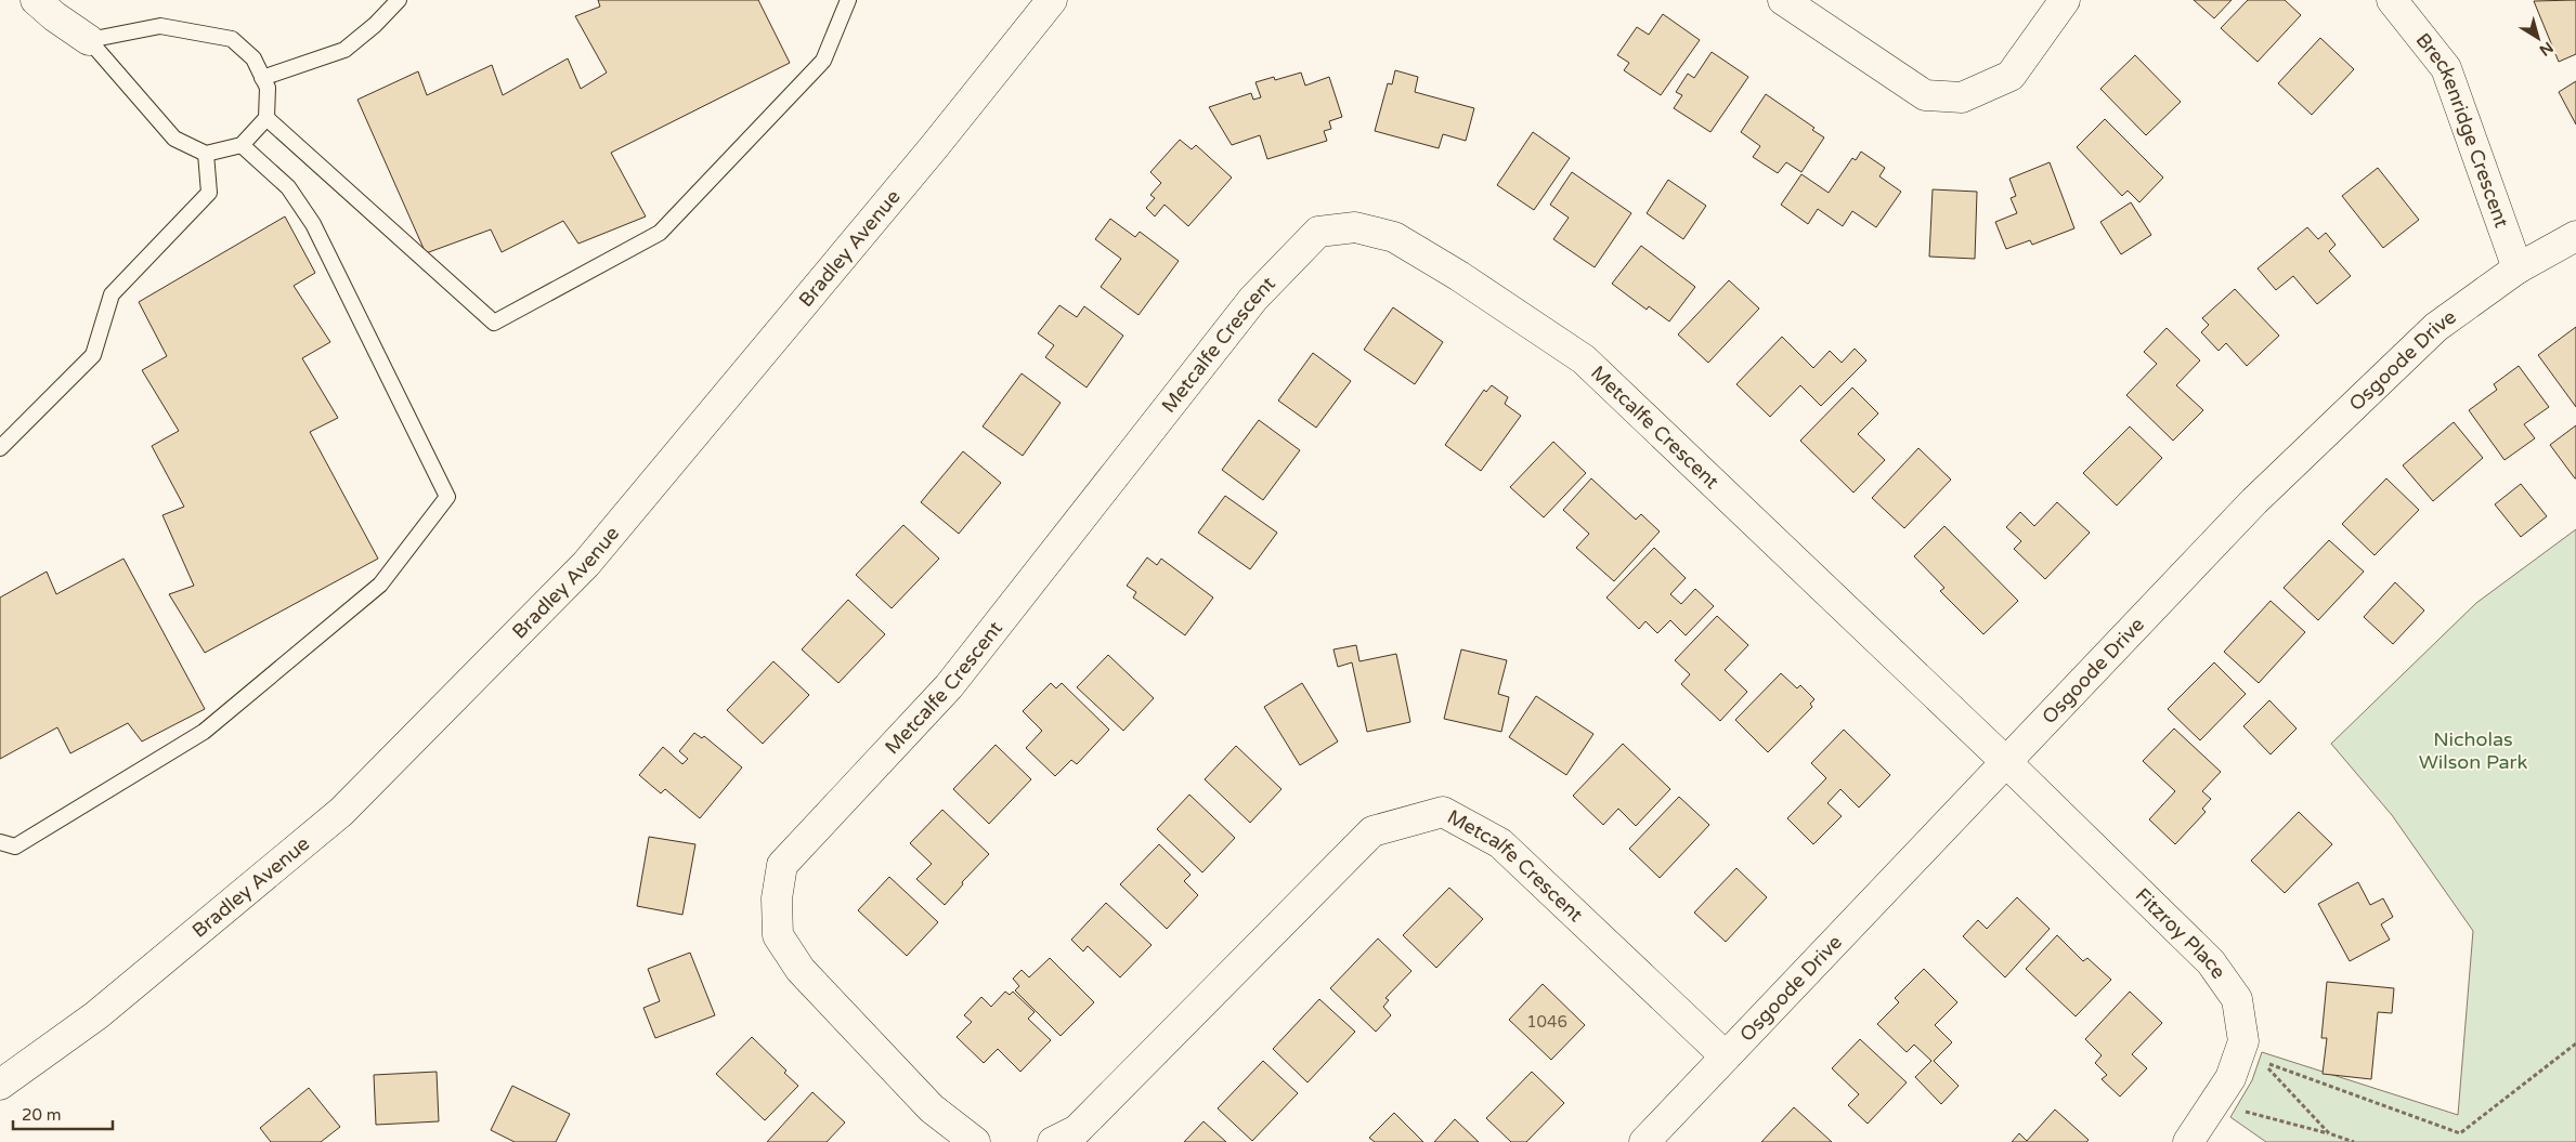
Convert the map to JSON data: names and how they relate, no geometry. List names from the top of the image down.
{
  "streets": {
    "street": [
      "Breckenridge Crescent",
      "Bradley Avenue",
      "Metcalfe Crescent",
      "Osgoode Drive",
      "Fitzroy Place"
    ]
  },
  "crossings": [
    ["Breckenridge Crescent", "Osgoode Drive"],
    ["Metcalfe Crescent", "Osgoode Drive"],
    ["Metcalfe Crescent", "Fitzroy Place"],
    ["Osgoode Drive", "Fitzroy Place"]
  ],
  "parks": ["Nicholas Wilson Park"],
  "house_numbers": ["1046"],
  "scale_bar": "20 m",
  "north": "bottom right"
}
